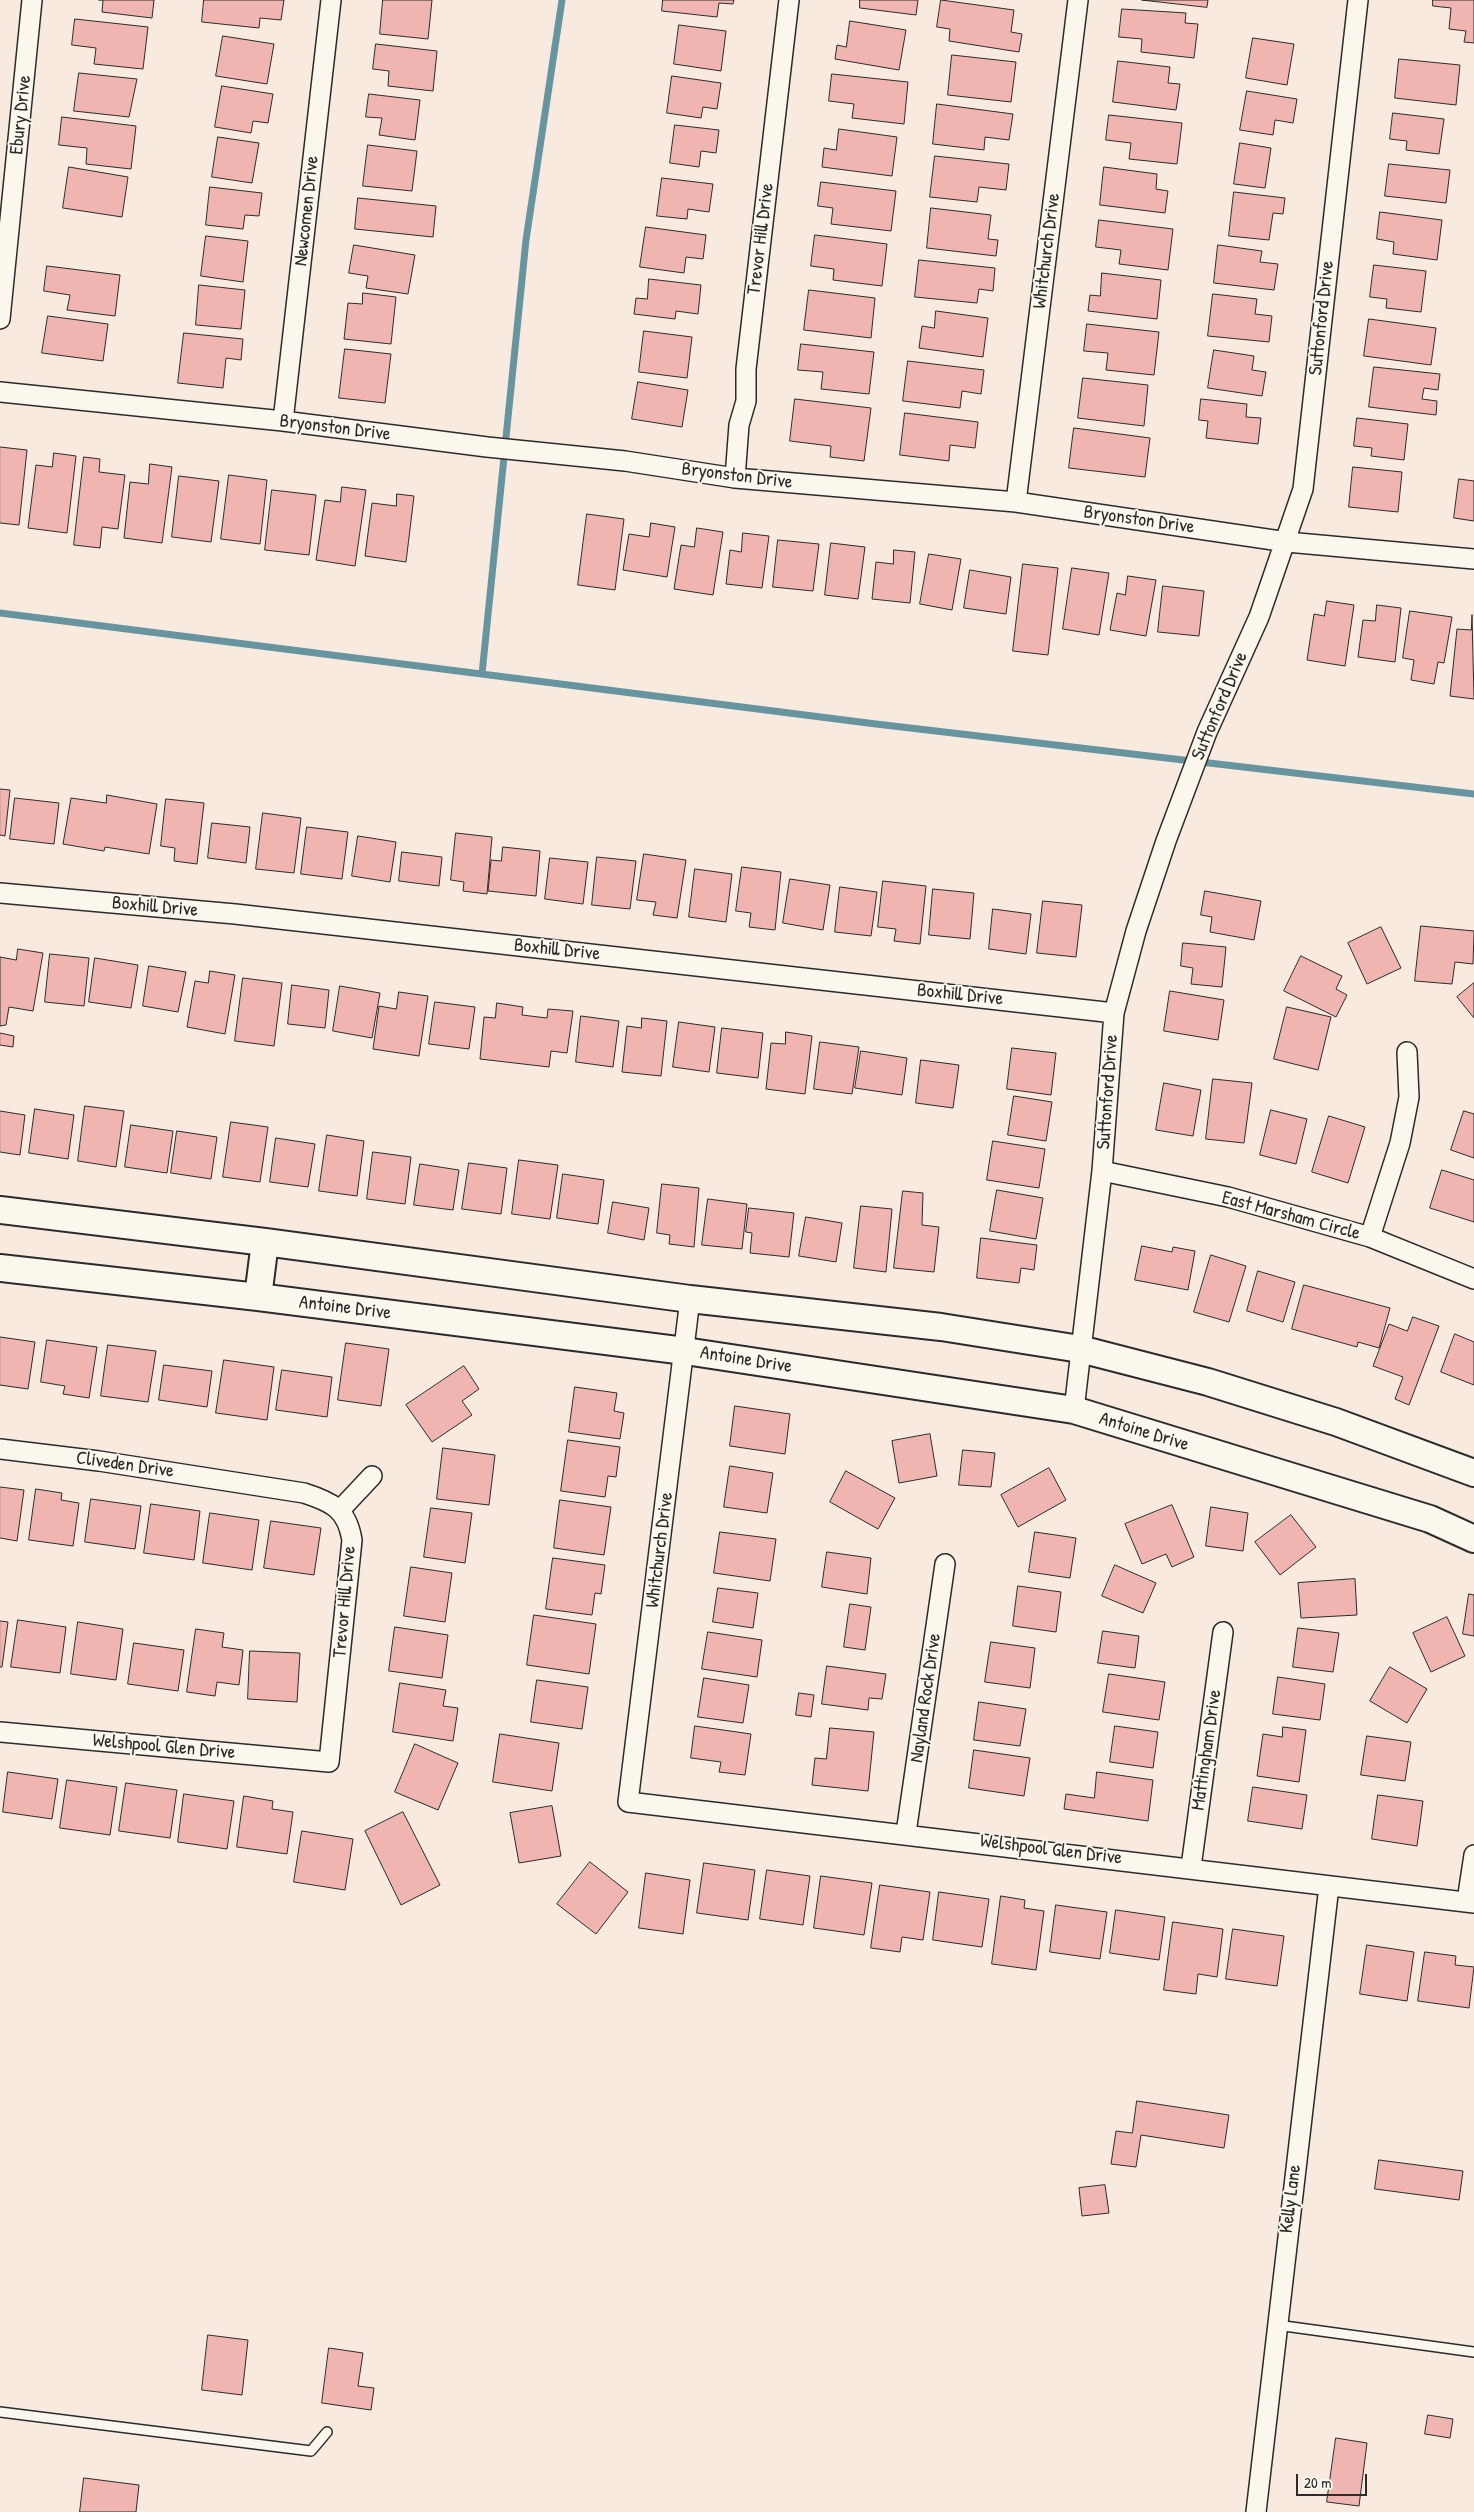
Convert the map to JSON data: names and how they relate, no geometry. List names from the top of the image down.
{
  "streets": {
    "main road": ["Antoine Drive"],
    "street": [
      "Ebury Drive",
      "Newcomen Drive",
      "Trevor Hill Drive",
      "Whitchurch Drive",
      "Suttonford Drive",
      "Bryonston Drive",
      "Boxhill Drive",
      "East Marsham Circle",
      "Cliveden Drive",
      "Nayland Rock Drive",
      "Welshpool Glen Drive",
      "Mattingham Drive",
      "Kelly Lane"
    ]
  },
  "crossings": [
    ["Newcomen Drive", "Bryonston Drive"],
    ["Trevor Hill Drive", "Bryonston Drive"],
    ["Trevor Hill Drive", "Cliveden Drive"],
    ["Trevor Hill Drive", "Welshpool Glen Drive"],
    ["Whitchurch Drive", "Bryonston Drive"],
    ["Whitchurch Drive", "Antoine Drive"],
    ["Whitchurch Drive", "Welshpool Glen Drive"],
    ["Suttonford Drive", "Bryonston Drive"],
    ["Suttonford Drive", "Boxhill Drive"],
    ["Suttonford Drive", "East Marsham Circle"],
    ["Suttonford Drive", "Antoine Drive"],
    ["Nayland Rock Drive", "Welshpool Glen Drive"],
    ["Welshpool Glen Drive", "Mattingham Drive"],
    ["Welshpool Glen Drive", "Kelly Lane"]
  ],
  "scale_bar": "20 m"
}
